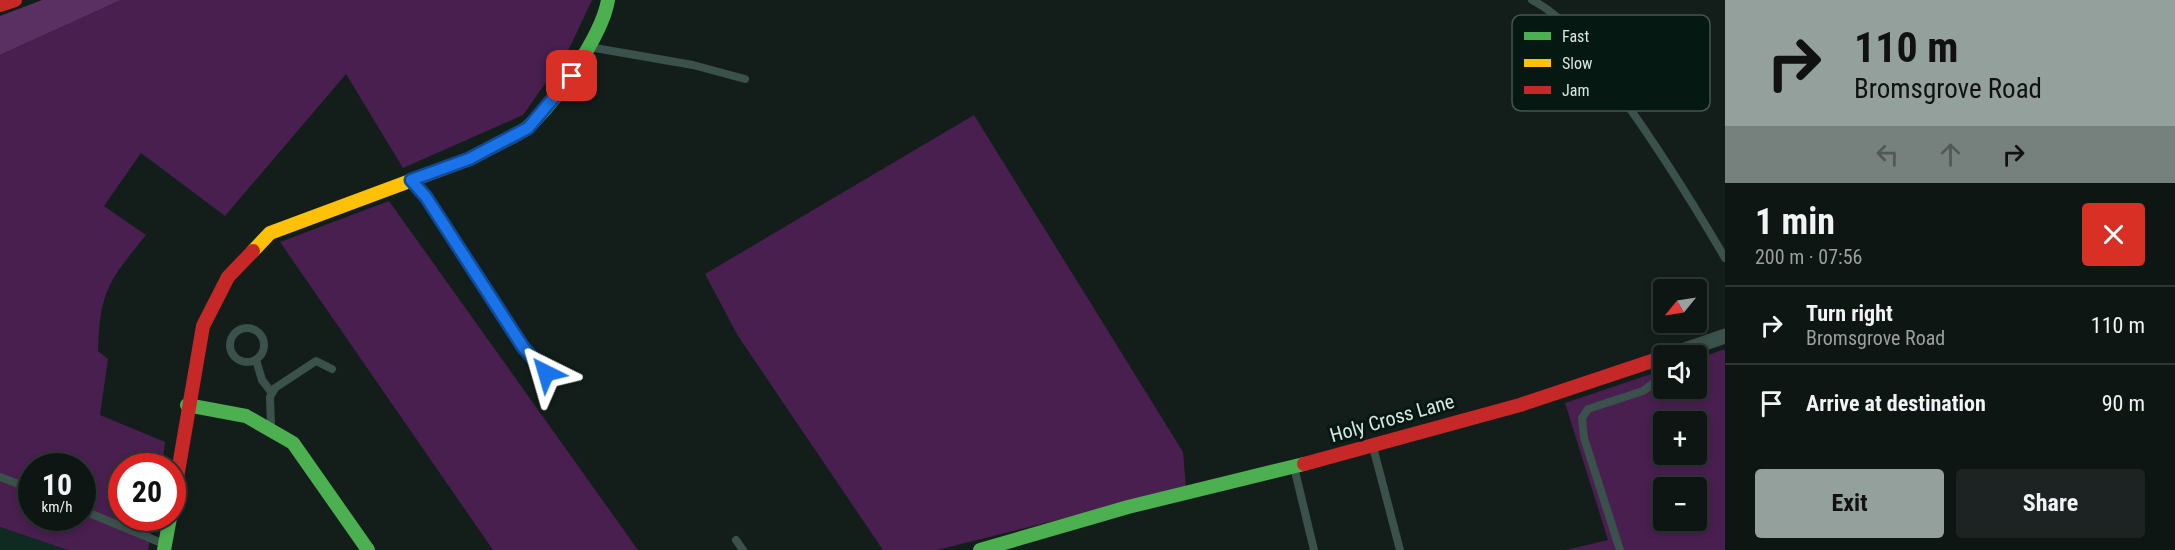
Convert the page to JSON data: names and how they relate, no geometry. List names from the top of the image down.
{
  "streets": {
    "main road": ["Holy Cross Lane"]
  },
  "legend": ["Fast", "Slow", "Jam"],
  "north": "bottom left",
  "page": {
    "turn": ["110 m", "Bromsgrove Road"],
    "heading": ["1 min", "200 m · 07:56"],
    "map_buttons": ["+", "−"],
    "list": [
      {
        "name": "Turn right",
        "note": "Bromsgrove Road",
        "value": "110 m"
      },
      {
        "name": "Arrive at destination",
        "value": "90 m"
      }
    ],
    "speed": "10 km/h",
    "limit": "20",
    "buttons": ["Exit", "Share"]
  }
}
